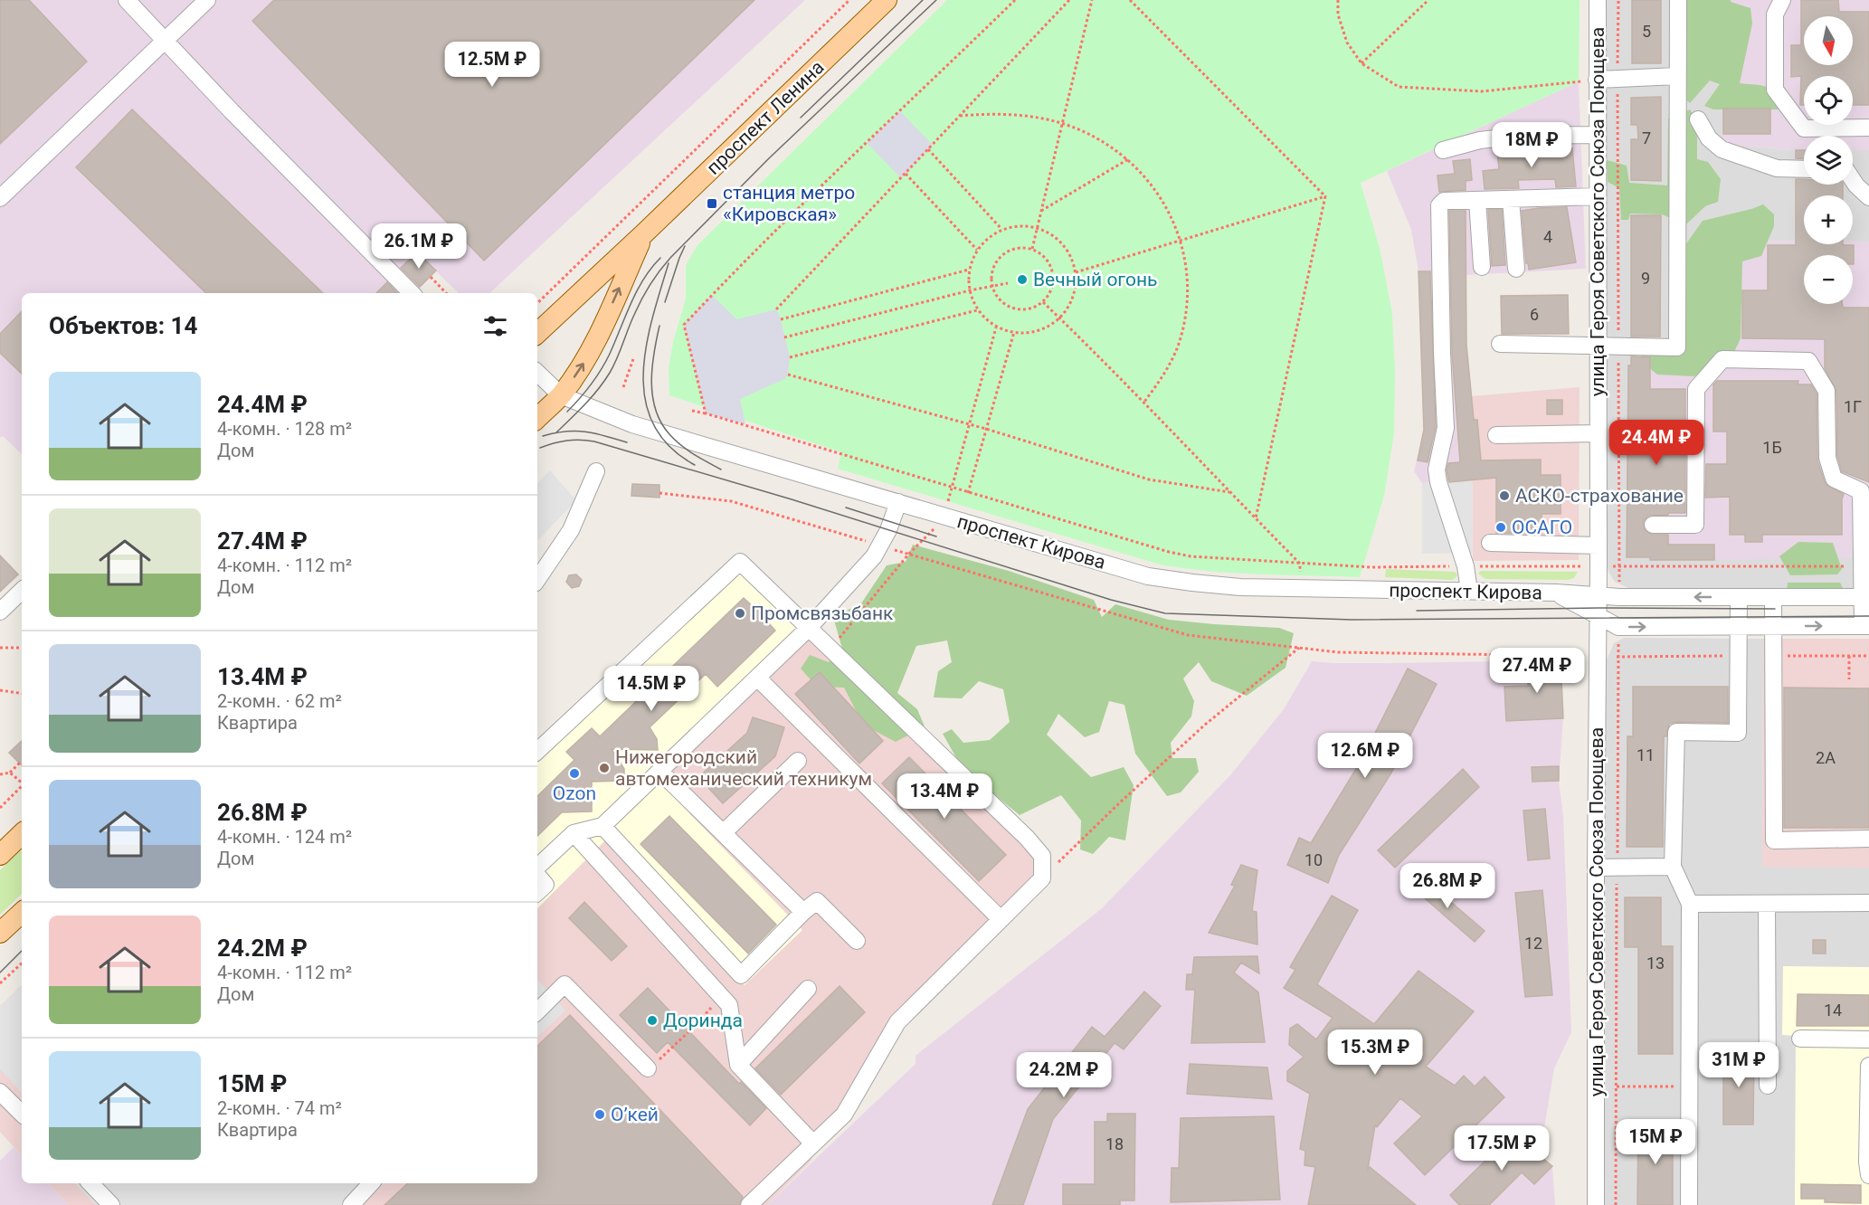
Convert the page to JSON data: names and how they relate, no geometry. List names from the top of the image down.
{
  "streets": {
    "main road": ["проспект Ленина"],
    "street": ["улица Героя Советского Союза Поющева", "проспект Кирова"]
  },
  "crossings": [
    ["проспект Ленина", "проспект Кирова"],
    ["улица Героя Советского Союза Поющева", "проспект Кирова"]
  ],
  "places": {
    "transit": ["станция метро «Кировская»"],
    "other": [
      "Вечный огонь",
      "АСКО-страхование",
      "ОСАГО",
      "Промсвязьбанк",
      "Нижегородский автомеханический техникум",
      "Ozon",
      "Доринда",
      "О’кей"
    ]
  },
  "house_numbers": [
    "5",
    "7",
    "4",
    "9",
    "6",
    "1Г",
    "1Б",
    "11",
    "2А",
    "10",
    "12",
    "13",
    "14",
    "18"
  ],
  "north": "bottom",
  "page": {
    "map_buttons": ["+", "−"],
    "price": [
      "12.5M ₽",
      "18M ₽",
      "26.1M ₽",
      "24.4M ₽",
      "27.4M ₽",
      "14.5M ₽",
      "12.6M ₽",
      "13.4M ₽",
      "26.8M ₽",
      "15.3M ₽",
      "31M ₽",
      "24.2M ₽",
      "15M ₽",
      "17.5M ₽"
    ],
    "heading": "Объектов: 14",
    "list": [
      {
        "name": "24.4M ₽",
        "note": "4-комн. · 128 m² · Дом"
      },
      {
        "name": "27.4M ₽",
        "note": "4-комн. · 112 m² · Дом"
      },
      {
        "name": "13.4M ₽",
        "note": "2-комн. · 62 m² · Квартира"
      },
      {
        "name": "26.8M ₽",
        "note": "4-комн. · 124 m² · Дом"
      },
      {
        "name": "24.2M ₽",
        "note": "4-комн. · 112 m² · Дом"
      },
      {
        "name": "15M ₽",
        "note": "2-комн. · 74 m² · Квартира"
      }
    ]
  }
}
